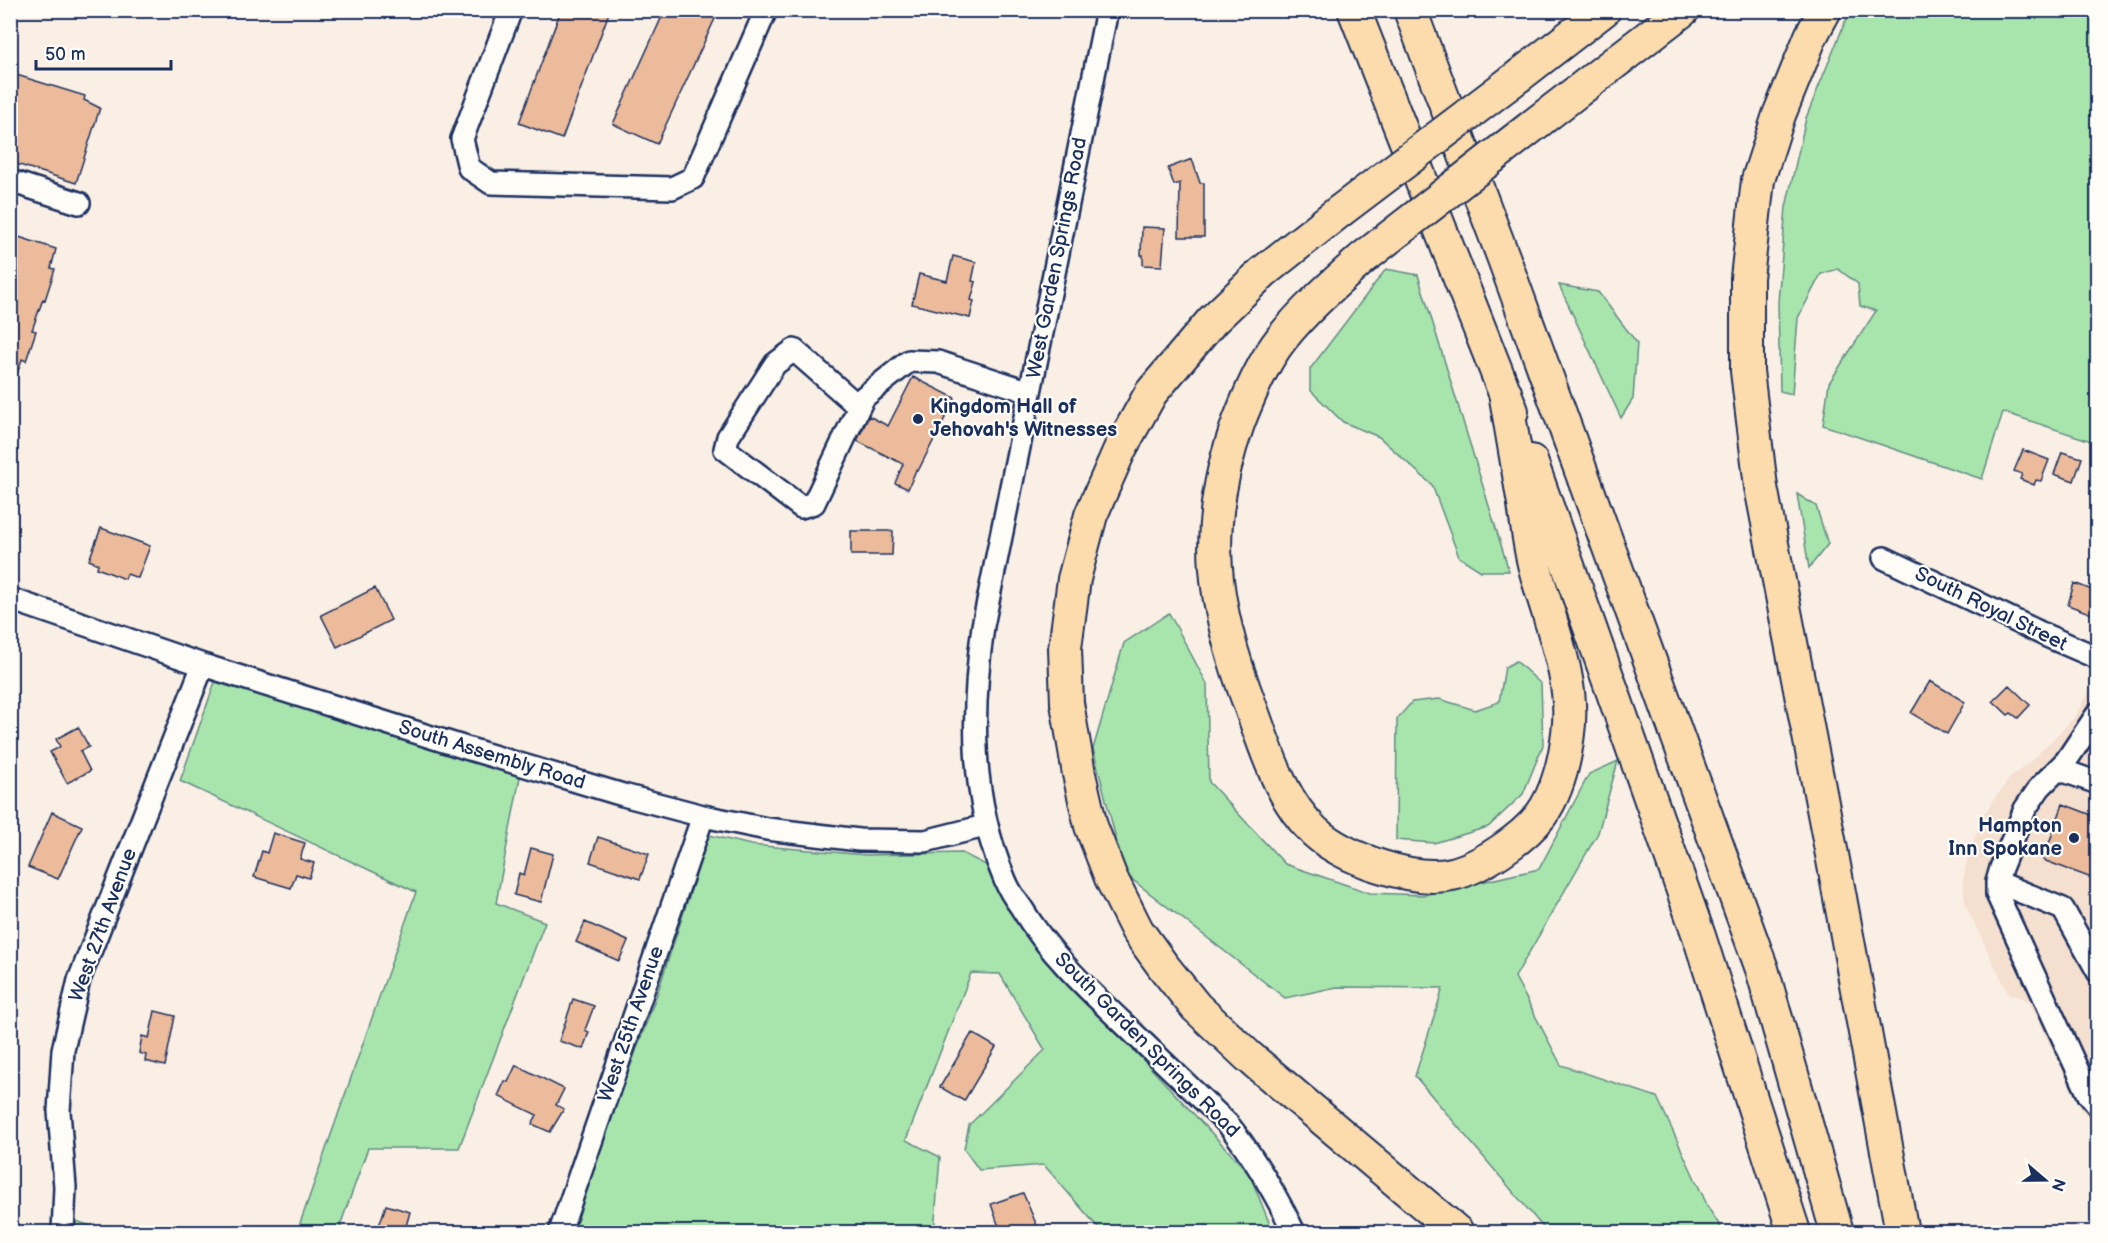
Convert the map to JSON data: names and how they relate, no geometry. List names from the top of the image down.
{
  "streets": {
    "street": [
      "West Garden Springs Road",
      "South Royal Street",
      "South Assembly Road",
      "West 27th Avenue",
      "West 25th Avenue",
      "South Garden Springs Road"
    ]
  },
  "crossings": [
    ["West Garden Springs Road", "South Assembly Road"],
    ["West Garden Springs Road", "South Garden Springs Road"],
    ["South Assembly Road", "West 27th Avenue"],
    ["South Assembly Road", "West 25th Avenue"],
    ["South Assembly Road", "South Garden Springs Road"]
  ],
  "places": ["Kingdom Hall of Jehovah's Witnesses", "Hampton Inn Spokane"],
  "scale_bar": "50 m",
  "north": "right"
}
